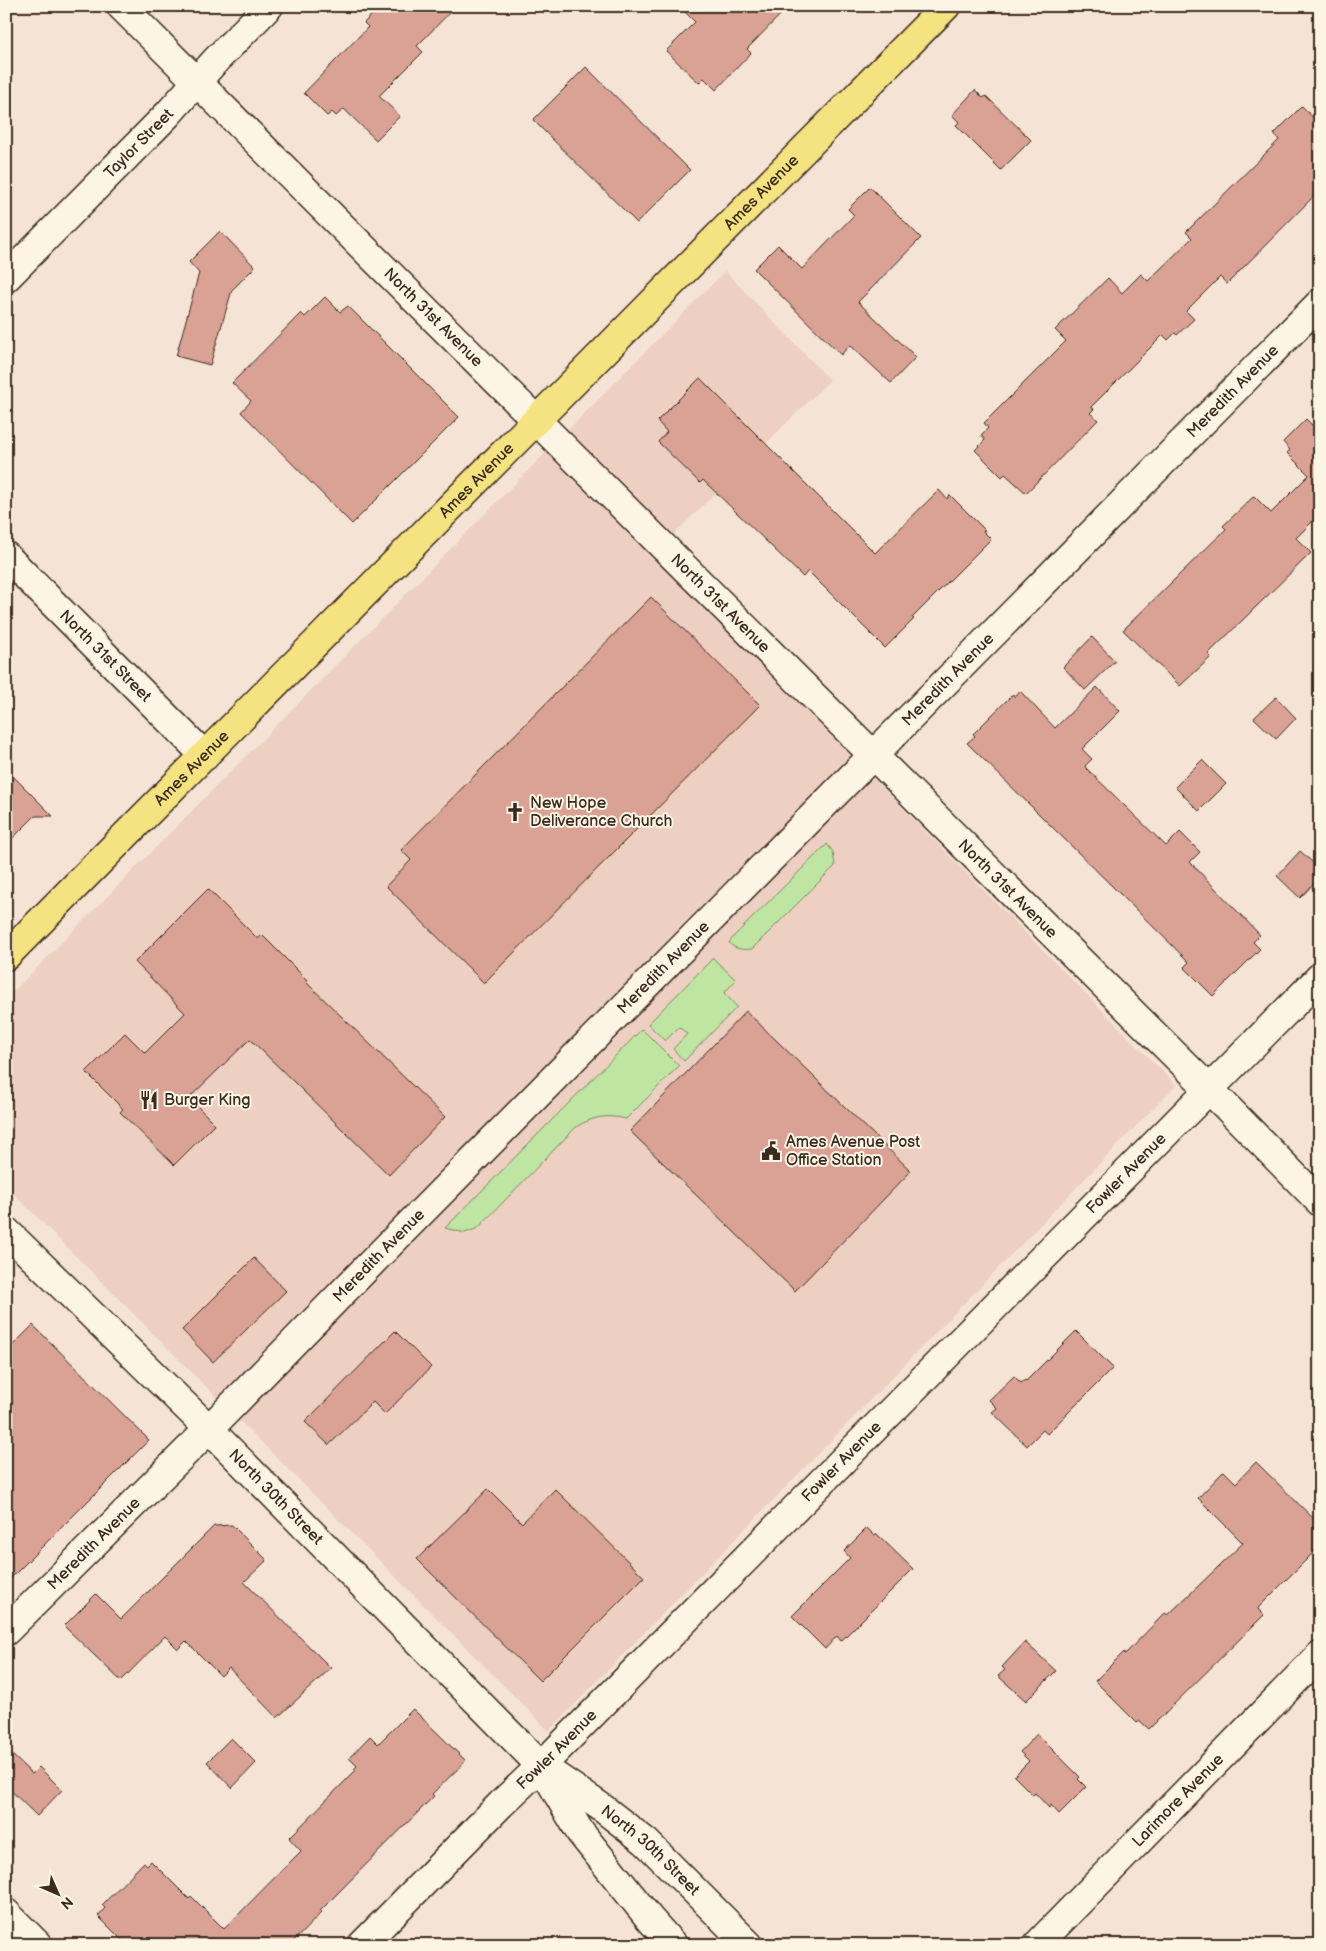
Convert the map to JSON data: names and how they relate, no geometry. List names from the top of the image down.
{
  "streets": {
    "main road": ["Ames Avenue"],
    "street": [
      "Taylor Street",
      "North 31st Avenue",
      "Meredith Avenue",
      "North 31st Street",
      "Fowler Avenue",
      "North 30th Street",
      "Larimore Avenue"
    ]
  },
  "crossings": [
    ["Taylor Street", "North 31st Avenue"],
    ["Ames Avenue", "North 31st Avenue"],
    ["Ames Avenue", "North 31st Street"],
    ["North 31st Avenue", "Meredith Avenue"],
    ["North 31st Avenue", "Fowler Avenue"],
    ["Meredith Avenue", "North 30th Street"],
    ["Fowler Avenue", "North 30th Street"]
  ],
  "places": {
    "church": ["New Hope Deliverance Church"],
    "restaurant": ["Burger King"],
    "public building": ["Ames Avenue Post Office Station"]
  },
  "north": "bottom right"
}
